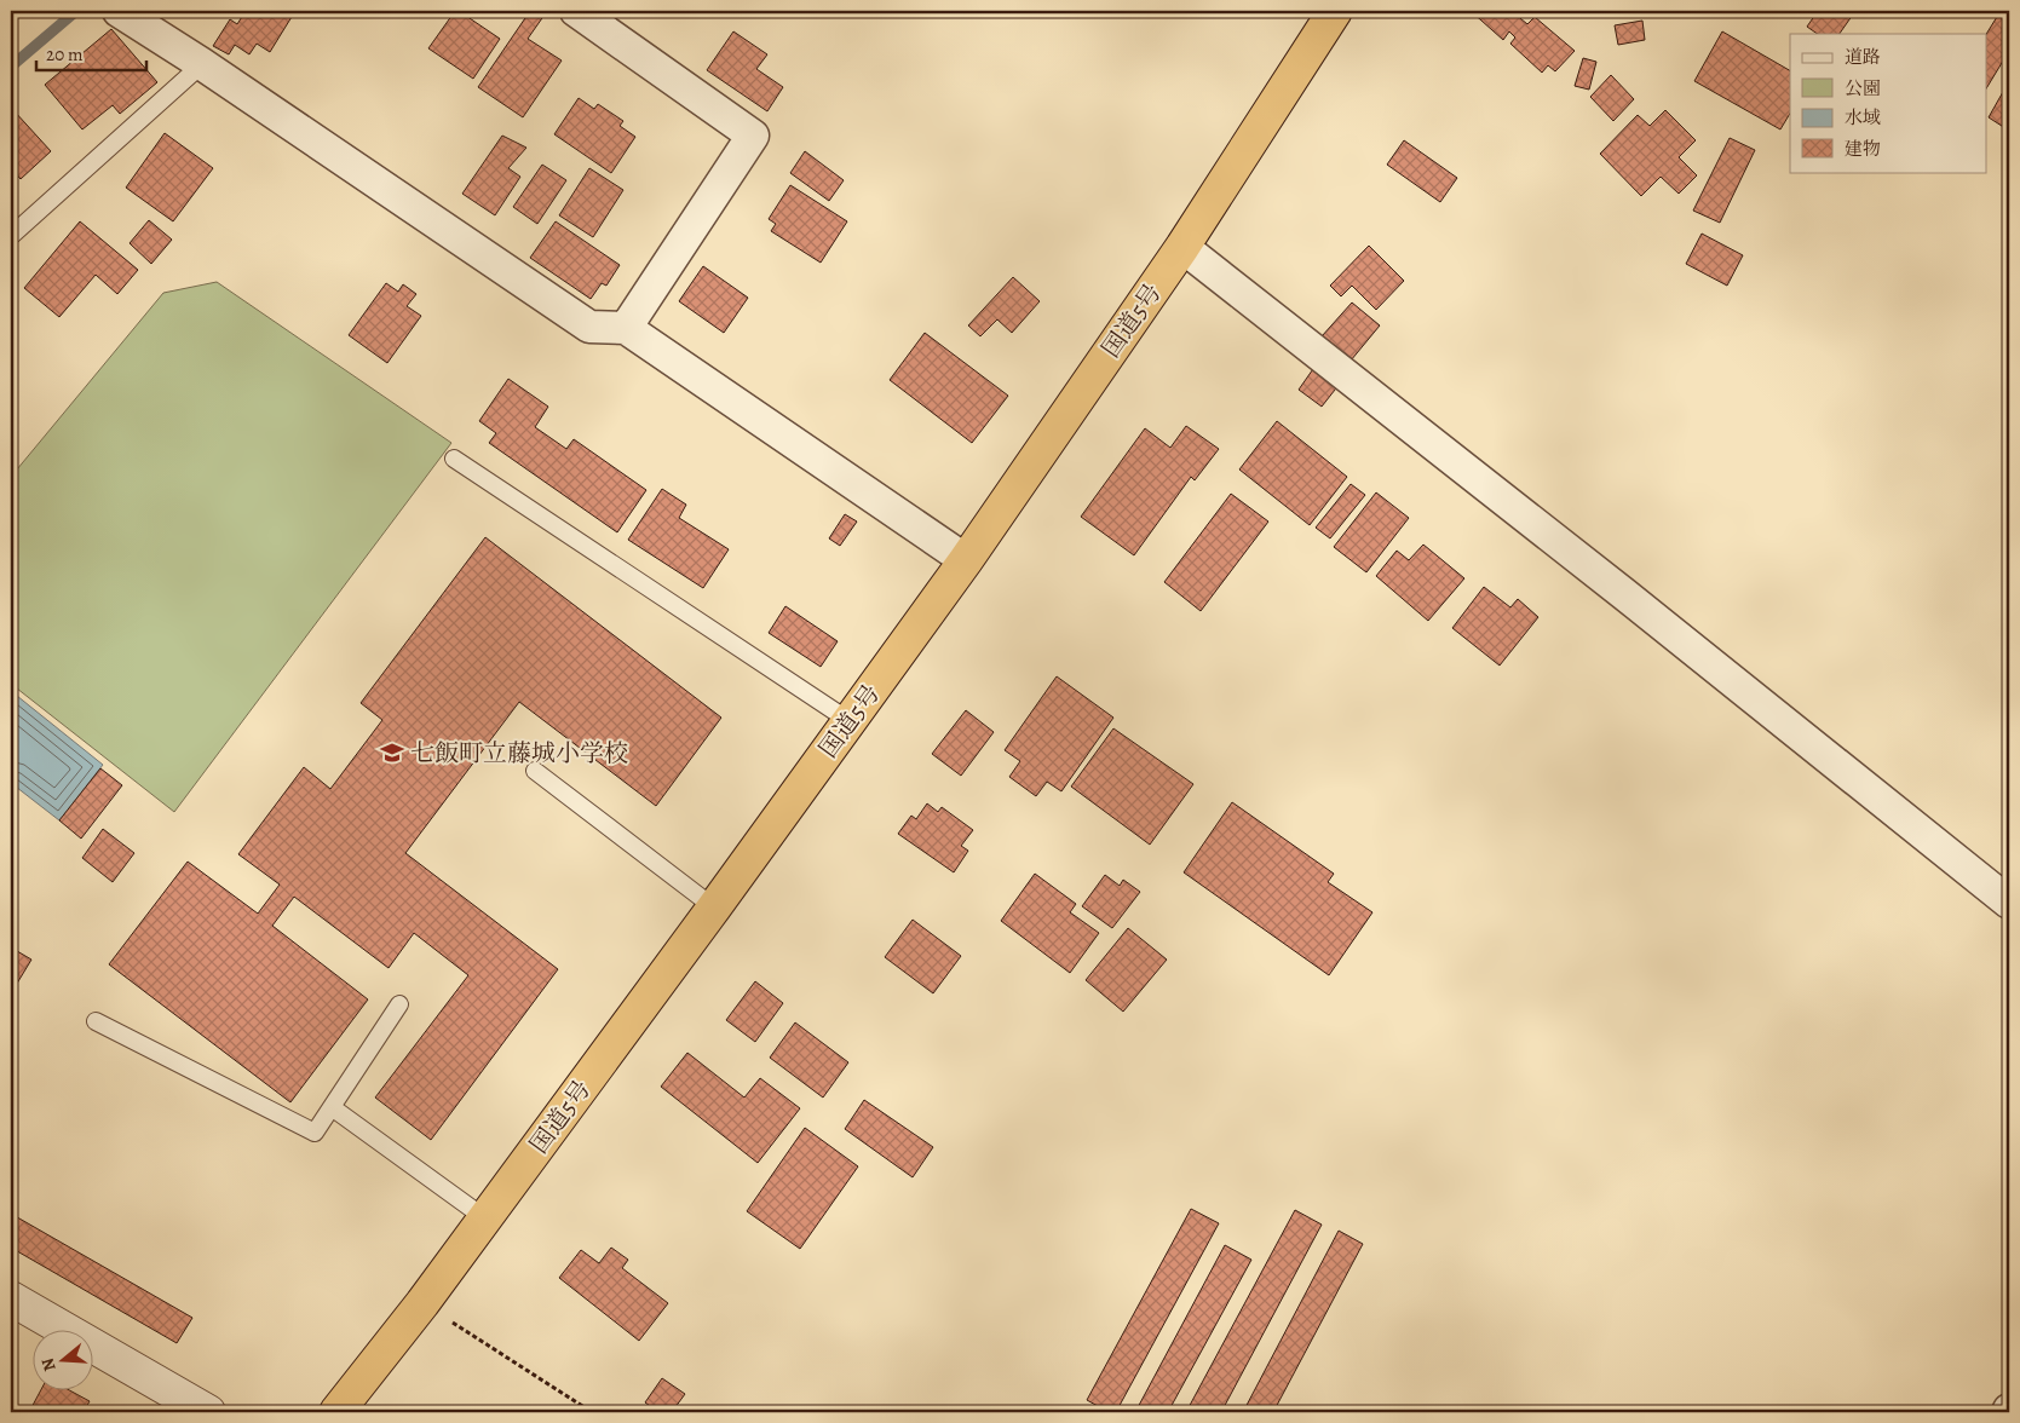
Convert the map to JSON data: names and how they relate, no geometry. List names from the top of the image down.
{
  "streets": {
    "highway": ["国道5号"]
  },
  "places": {
    "school or university": ["七飯町立藤城小学校"]
  },
  "legend": [
    "道路",
    "公園",
    "水域",
    "建物"
  ],
  "scale_bar": "20 m",
  "north": "left"
}
